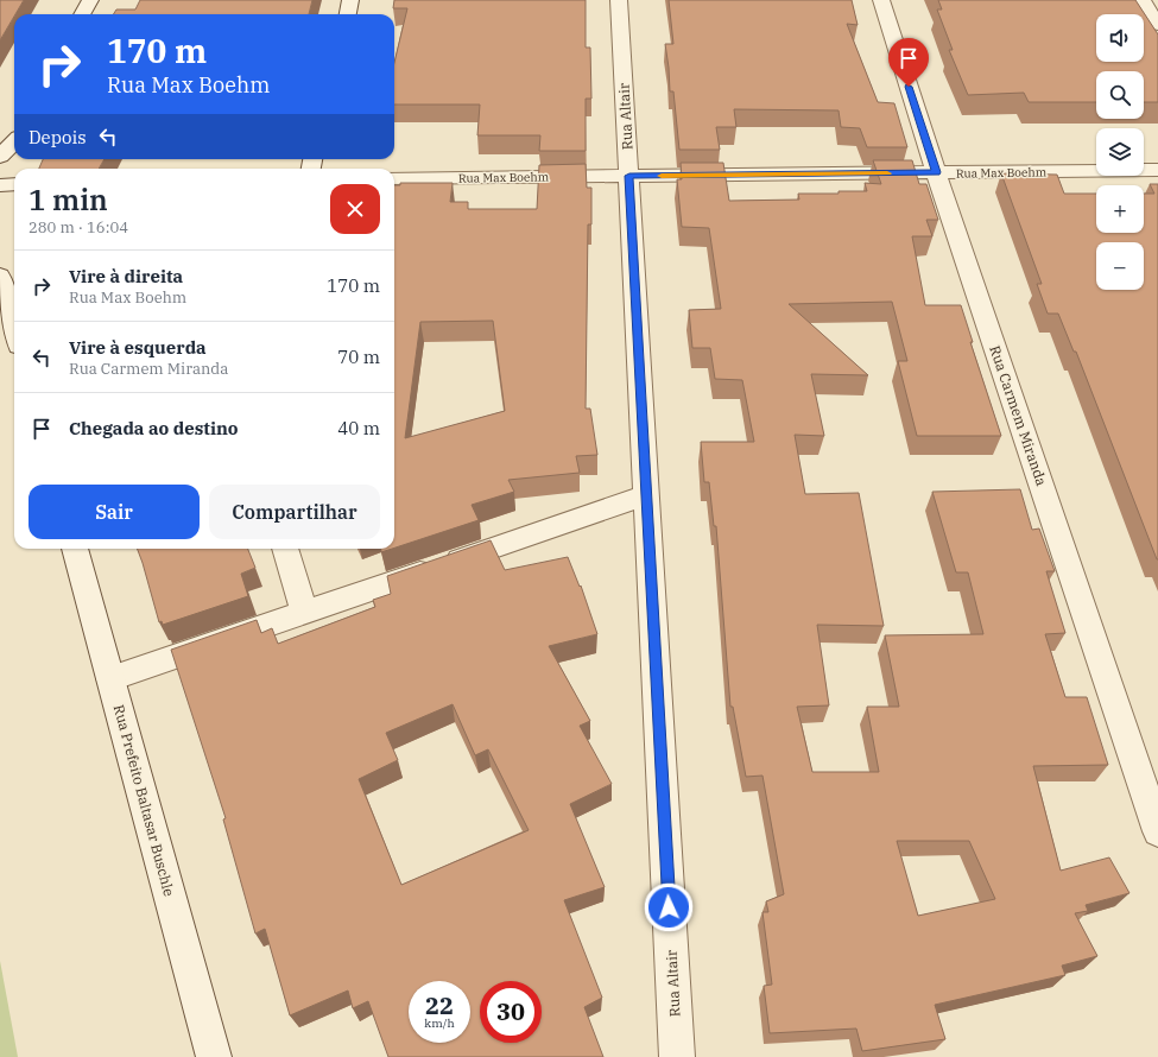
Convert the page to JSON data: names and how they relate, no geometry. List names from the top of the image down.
{
  "streets": {
    "street": [
      "Rua Altair",
      "Rua Max Boehm",
      "Rua Carmem Miranda",
      "Rua Prefeito Baltasar Buschle"
    ]
  },
  "crossings": [
    ["Rua Altair", "Rua Max Boehm"],
    ["Rua Max Boehm", "Rua Carmem Miranda"]
  ],
  "page": {
    "map_buttons": ["+", "−"],
    "turn": ["170 m", "Rua Max Boehm"],
    "then": "Depois",
    "heading": ["1 min", "280 m · 16:04"],
    "list": [
      {
        "name": "Vire à direita",
        "note": "Rua Max Boehm",
        "value": "170 m"
      },
      {
        "name": "Vire à esquerda",
        "note": "Rua Carmem Miranda",
        "value": "70 m"
      },
      {
        "name": "Chegada ao destino",
        "value": "40 m"
      }
    ],
    "buttons": ["Sair", "Compartilhar"],
    "speed": "22 km/h",
    "limit": "30"
  }
}
